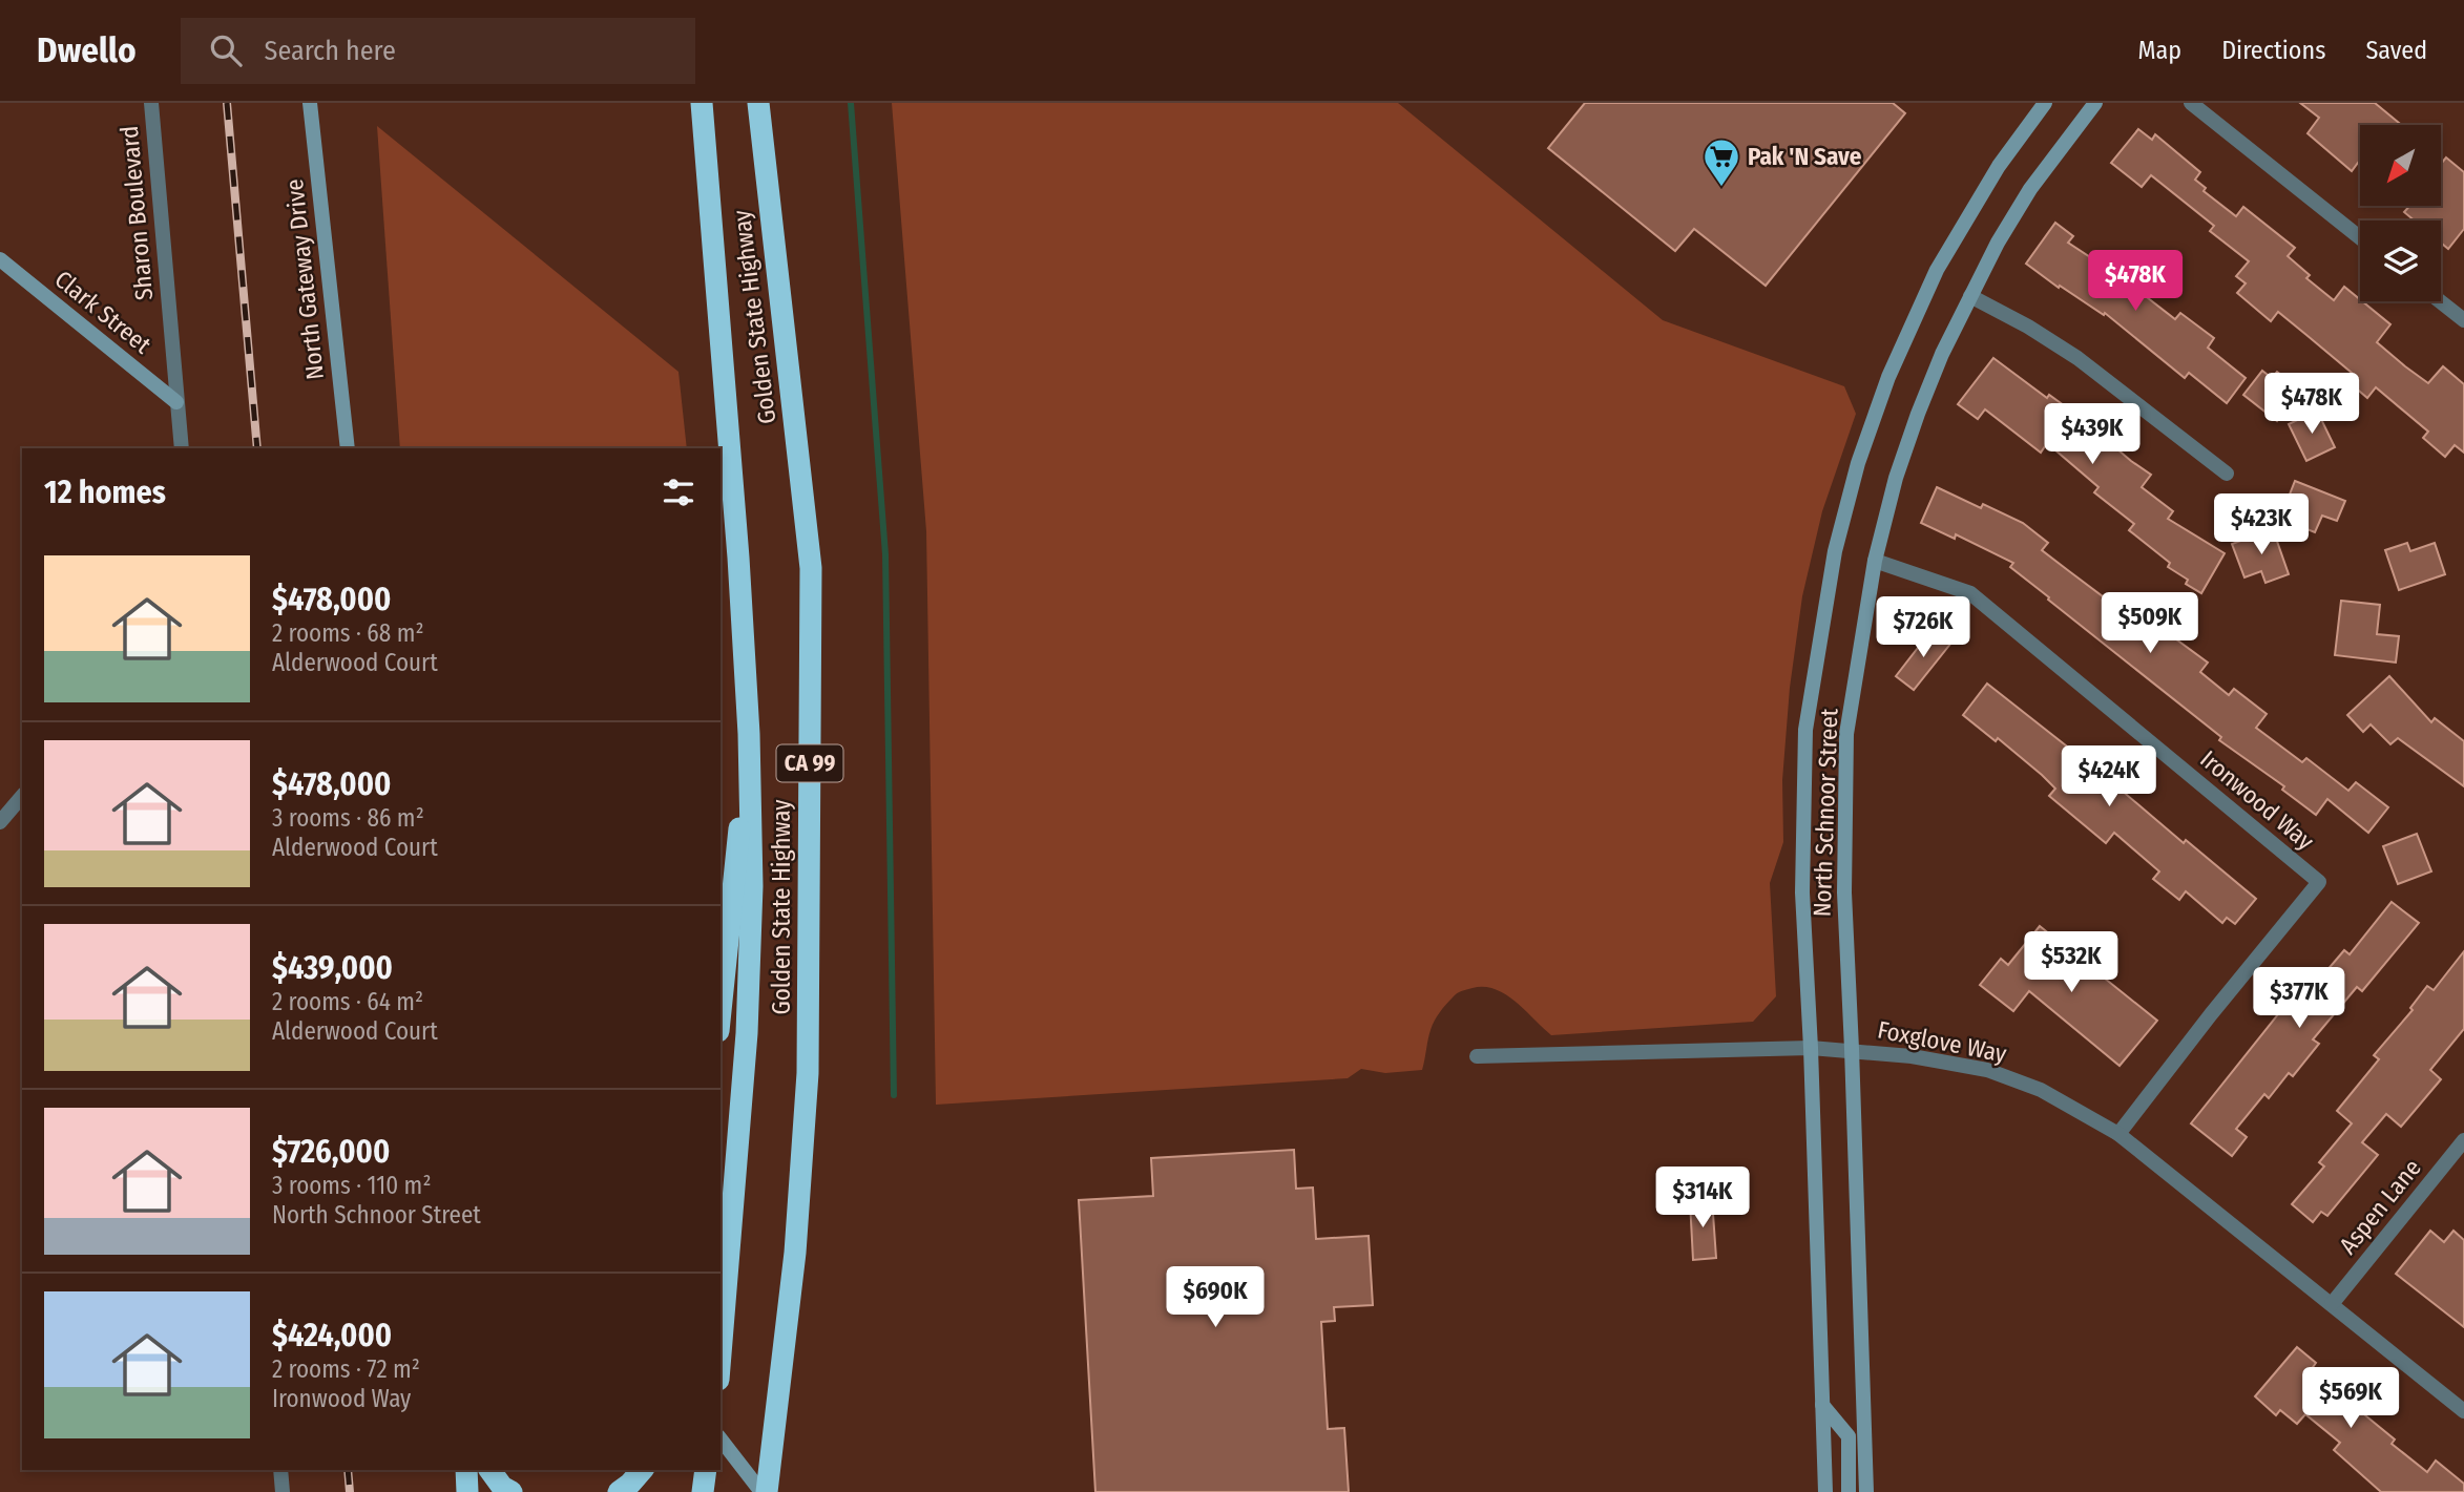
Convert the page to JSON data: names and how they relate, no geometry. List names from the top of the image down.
{
  "streets": {
    "highway": ["Golden State Highway", "CA 99"],
    "street": [
      "Sharon Boulevard",
      "North Gateway Drive",
      "Clark Street",
      "Ironwood Way",
      "North Schnoor Street",
      "Foxglove Way",
      "Aspen Lane"
    ]
  },
  "crossings": [
    ["Sharon Boulevard", "Clark Street"],
    ["Ironwood Way", "North Schnoor Street"],
    ["Ironwood Way", "Foxglove Way"],
    ["North Schnoor Street", "Foxglove Way"],
    ["Foxglove Way", "Aspen Lane"]
  ],
  "places": {
    "supermarket": ["Pak 'N Save"]
  },
  "north": "bottom left",
  "page": {
    "header": "Dwello",
    "search": "Search here",
    "nav": ["Map", "Directions", "Saved"],
    "price": [
      "$478K",
      "$478K",
      "$439K",
      "$423K",
      "$509K",
      "$726K",
      "$424K",
      "$532K",
      "$377K",
      "$314K",
      "$690K",
      "$569K"
    ],
    "heading": "12 homes",
    "list": [
      {
        "name": "$478,000",
        "note": "2 rooms · 68 m² · Alderwood Court"
      },
      {
        "name": "$478,000",
        "note": "3 rooms · 86 m² · Alderwood Court"
      },
      {
        "name": "$439,000",
        "note": "2 rooms · 64 m² · Alderwood Court"
      },
      {
        "name": "$726,000",
        "note": "3 rooms · 110 m² · North Schnoor Street"
      },
      {
        "name": "$424,000",
        "note": "2 rooms · 72 m² · Ironwood Way"
      }
    ]
  }
}
